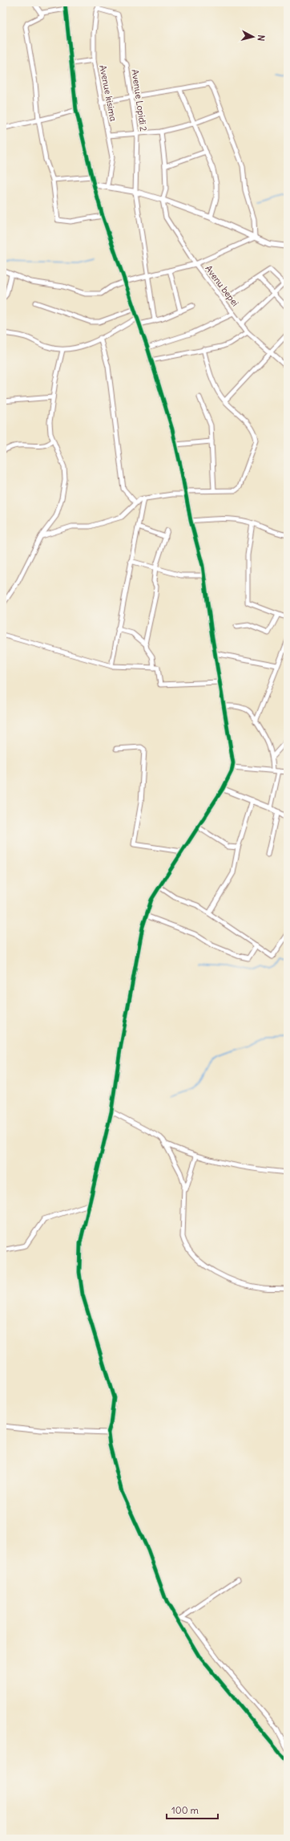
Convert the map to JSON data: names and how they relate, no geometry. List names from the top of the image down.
{
  "streets": {
    "street": ["Avenue kisima", "Avenue Lopidi 2", "Avenu bepei"]
  },
  "crossings": [
    ["Avenue kisima", "Avenue Lopidi 2"]
  ],
  "scale_bar": "100 m",
  "north": "right"
}
